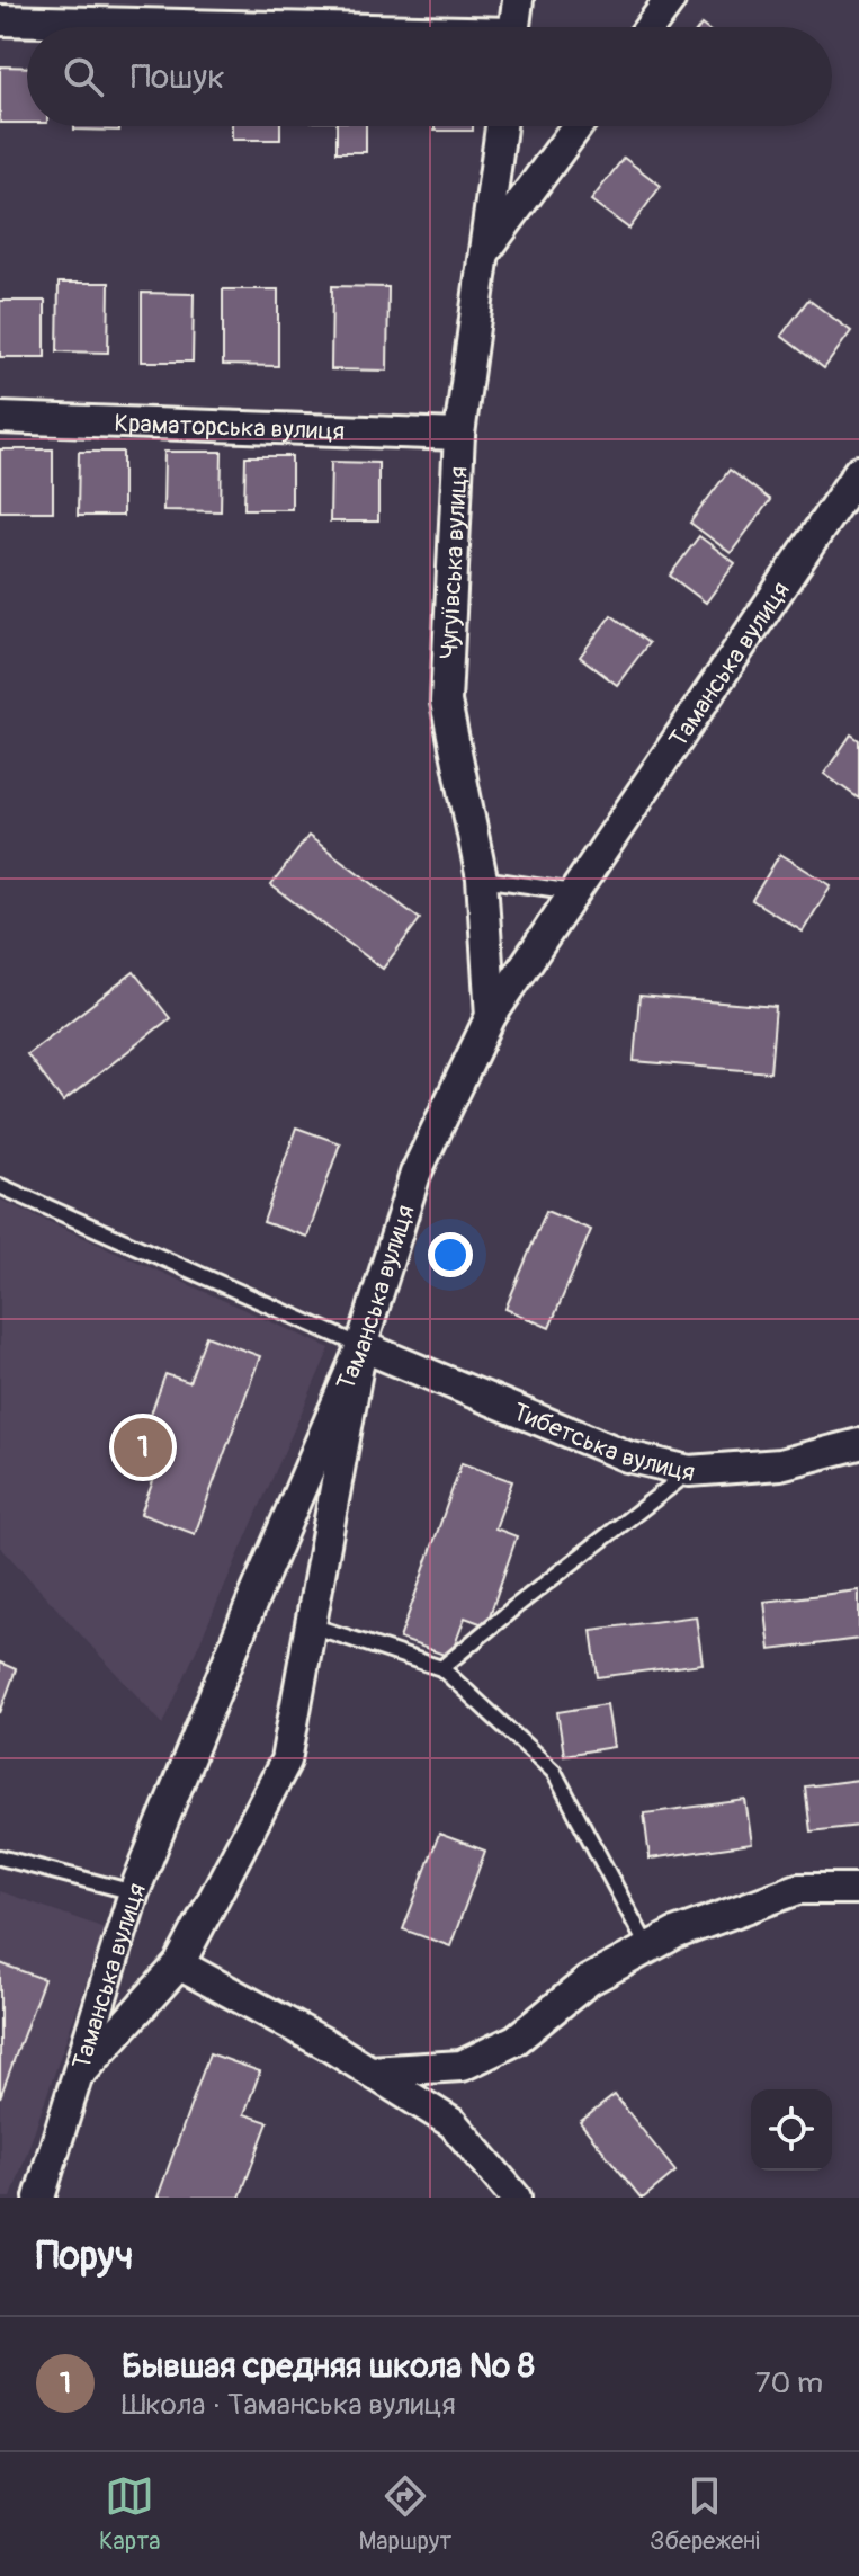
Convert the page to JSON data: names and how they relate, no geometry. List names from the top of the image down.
{
  "streets": {
    "street": [
      "Краматорська вулиця",
      "Чугуївська вулиця",
      "Таманська вулиця",
      "Тибетська вулиця"
    ]
  },
  "crossings": [
    ["Краматорська вулиця", "Чугуївська вулиця"],
    ["Чугуївська вулиця", "Таманська вулиця"],
    ["Таманська вулиця", "Тибетська вулиця"]
  ],
  "page": {
    "search": "Пошук",
    "pins": "1",
    "heading": "Поруч",
    "list": [
      {
        "mark": "1",
        "name": "Бывшая средняя школа № 8",
        "note": "Школа · Таманська вулиця",
        "value": "70 m"
      }
    ],
    "nav": ["Карта", "Маршрут", "Збережені"]
  }
}
